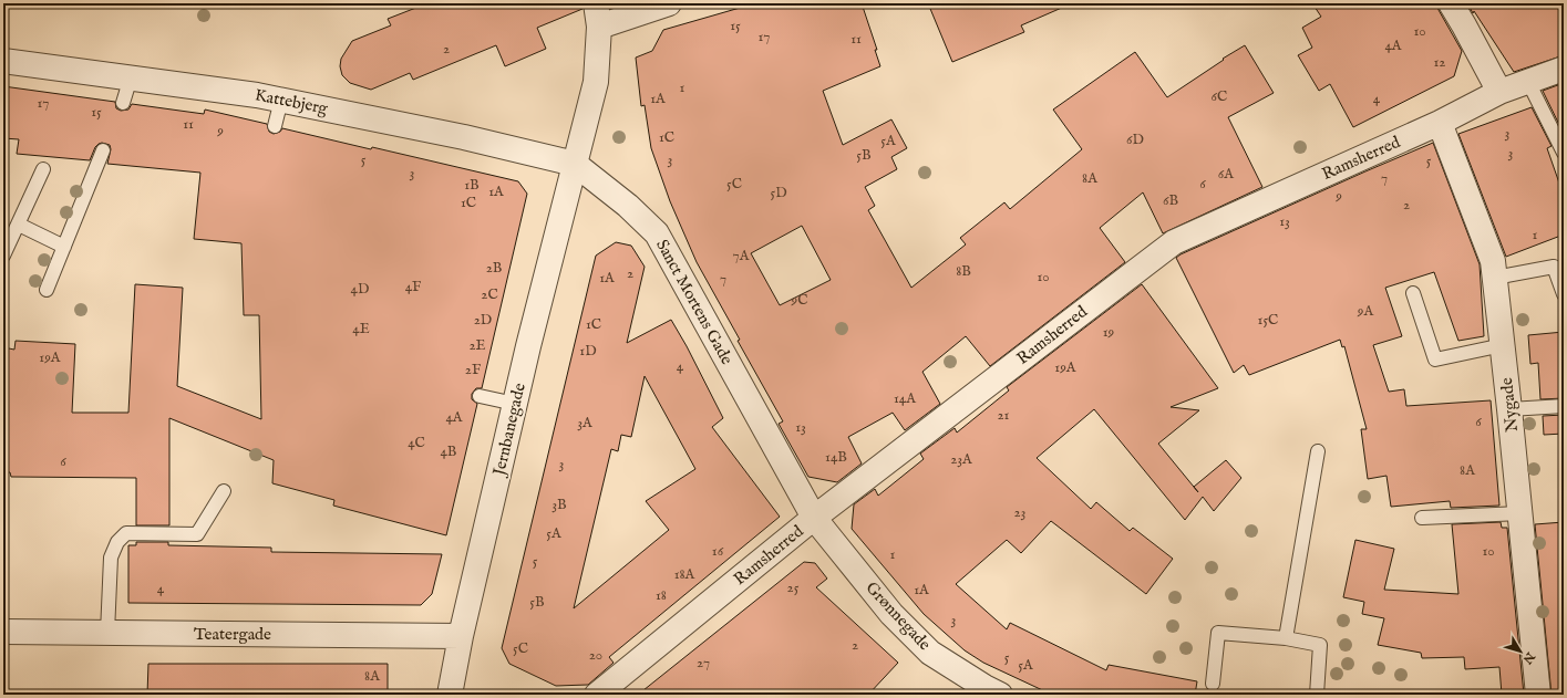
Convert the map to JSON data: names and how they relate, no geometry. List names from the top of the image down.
{
  "streets": {
    "street": [
      "Kattebjerg",
      "Ramsherred",
      "Sanct Mortens Gade",
      "Nygade",
      "Jernbanegade",
      "Grønnegade",
      "Teatergade"
    ]
  },
  "crossings": [
    ["Kattebjerg", "Sanct Mortens Gade"],
    ["Kattebjerg", "Jernbanegade"],
    ["Ramsherred", "Sanct Mortens Gade"],
    ["Ramsherred", "Nygade"],
    ["Ramsherred", "Grønnegade"],
    ["Sanct Mortens Gade", "Jernbanegade"],
    ["Sanct Mortens Gade", "Grønnegade"],
    ["Jernbanegade", "Teatergade"]
  ],
  "house_numbers": [
    "15",
    "10",
    "17",
    "11",
    "4A",
    "2",
    "12",
    "1",
    "6C",
    "1A",
    "4",
    "17",
    "15",
    "11",
    "9",
    "3",
    "1C",
    "6D",
    "5A",
    "3",
    "5B",
    "5",
    "3",
    "5",
    "3",
    "6A",
    "8A",
    "7",
    "5C",
    "6",
    "1B",
    "1A",
    "5D",
    "9",
    "6B",
    "1C",
    "2",
    "13",
    "1",
    "7A",
    "2B",
    "8B",
    "2",
    "10",
    "1A",
    "7",
    "4F",
    "4D",
    "2C",
    "9C",
    "9A",
    "2D",
    "15C",
    "1C",
    "4E",
    "19",
    "2E",
    "1D",
    "19A",
    "4",
    "19A",
    "2F",
    "14A",
    "21",
    "4A",
    "6",
    "3A",
    "13",
    "4C",
    "4B",
    "14B",
    "23A",
    "6",
    "3",
    "8A",
    "3B",
    "23",
    "5A",
    "16",
    "10",
    "1",
    "5",
    "18A",
    "25",
    "4",
    "1A",
    "18",
    "5B",
    "3",
    "2",
    "5C",
    "20",
    "5",
    "27",
    "5A",
    "8A"
  ],
  "north": "bottom right"
}
